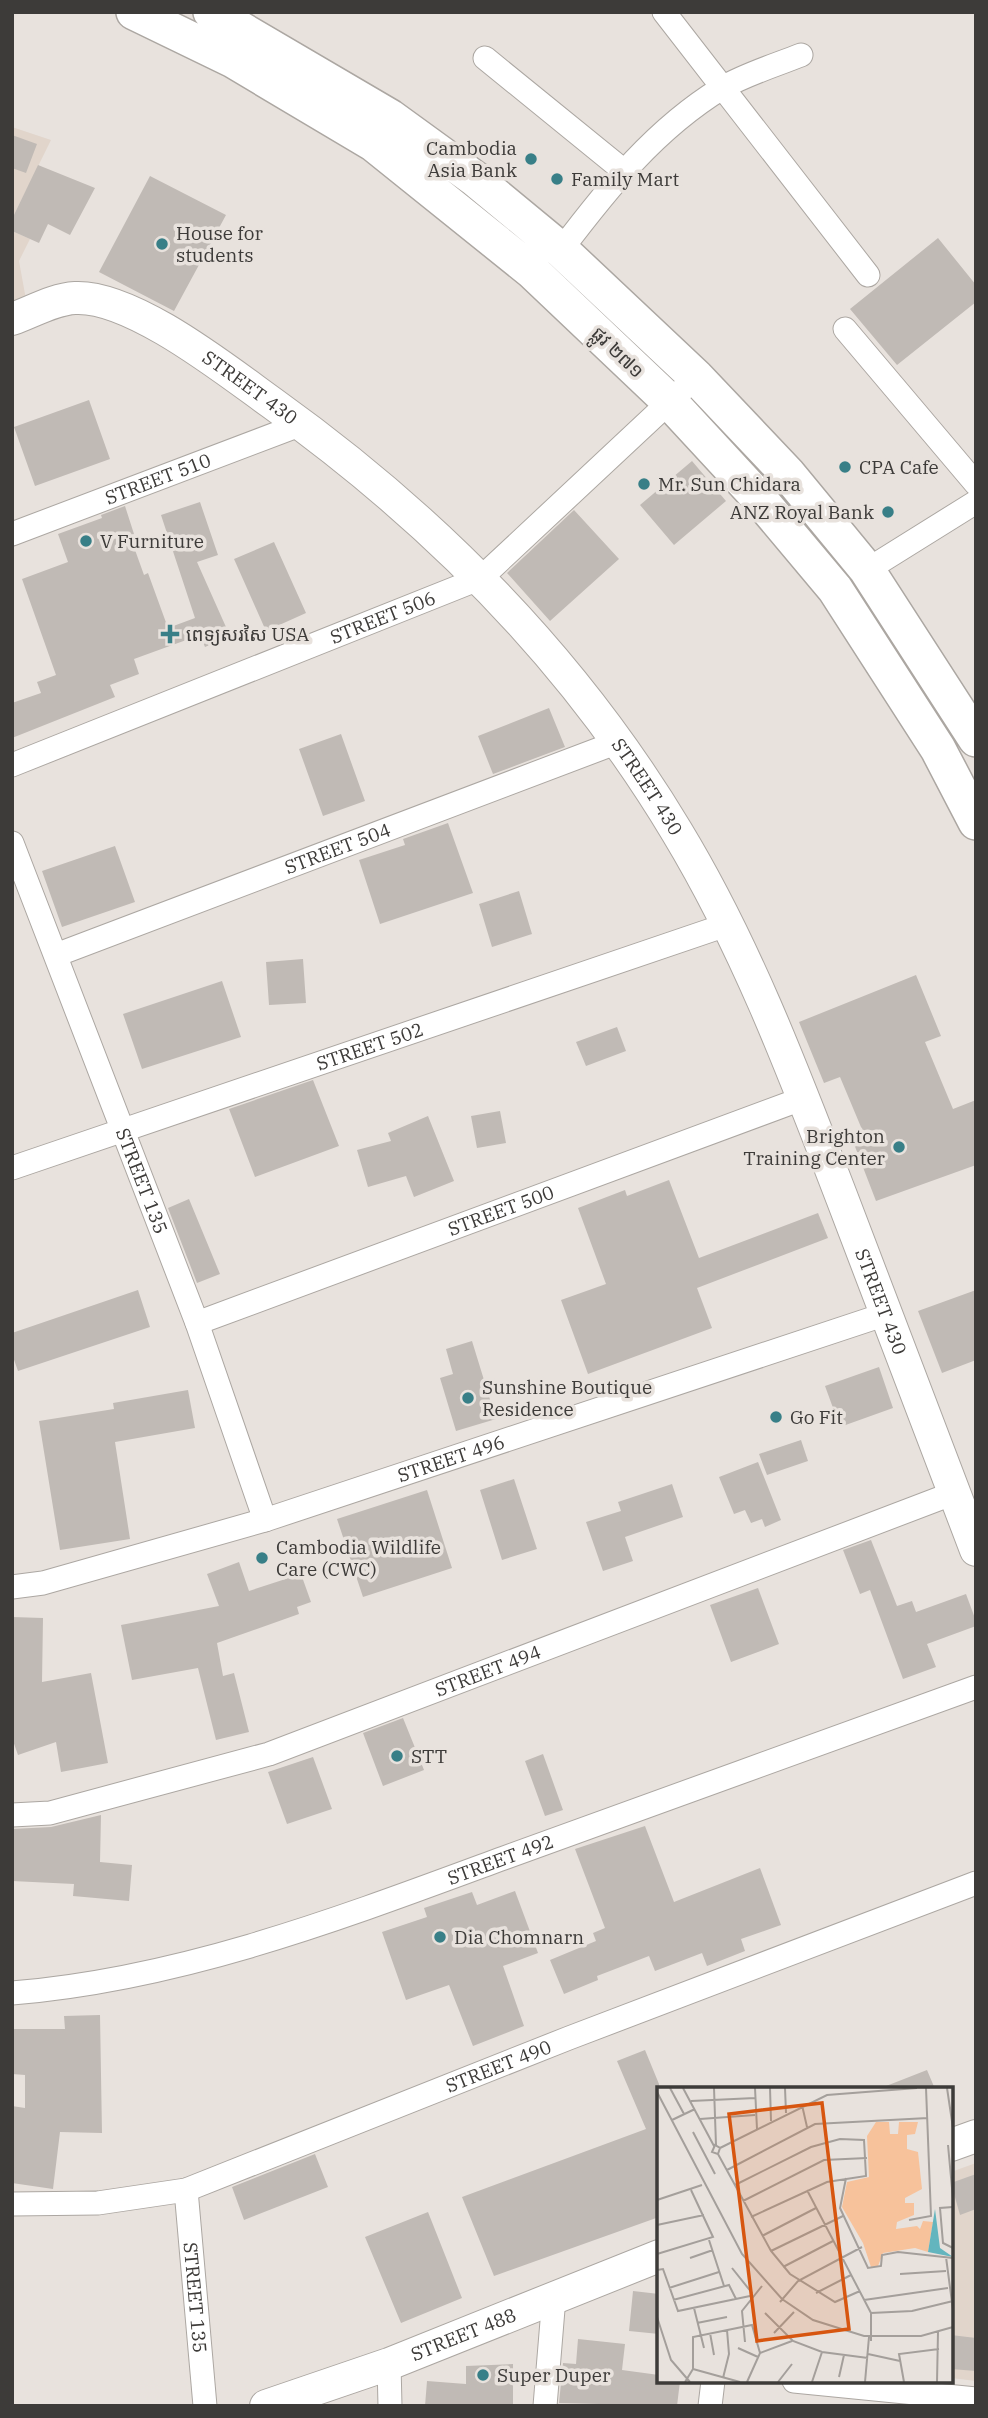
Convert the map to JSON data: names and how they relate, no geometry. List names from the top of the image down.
{
  "streets": {
    "main road": ["ផ្លូវ ២៧១"],
    "street": [
      "STREET 430",
      "STREET 510",
      "STREET 506",
      "STREET 504",
      "STREET 502",
      "STREET 135",
      "STREET 500",
      "STREET 496",
      "STREET 494",
      "STREET 492",
      "STREET 490",
      "STREET 488"
    ]
  },
  "crossings": [
    ["ផ្លូវ ២៧១", "STREET 506"],
    ["STREET 430", "STREET 510"],
    ["STREET 430", "STREET 506"],
    ["STREET 430", "STREET 504"],
    ["STREET 430", "STREET 502"],
    ["STREET 430", "STREET 500"],
    ["STREET 430", "STREET 496"],
    ["STREET 430", "STREET 494"],
    ["STREET 504", "STREET 135"],
    ["STREET 502", "STREET 135"],
    ["STREET 135", "STREET 500"],
    ["STREET 135", "STREET 496"],
    ["STREET 135", "STREET 490"]
  ],
  "places": {
    "other": [
      "Cambodia Asia Bank",
      "Family Mart",
      "House for students",
      "CPA Cafe",
      "Mr. Sun Chidara",
      "ANZ Royal Bank",
      "V Furniture",
      "Brighton Training Center",
      "Sunshine Boutique Residence",
      "Go Fit",
      "Cambodia Wildlife Care (CWC)",
      "STT",
      "Dia Chomnarn",
      "Super Duper"
    ],
    "health": ["ពេទ្យសរសៃ USA"]
  }
}
